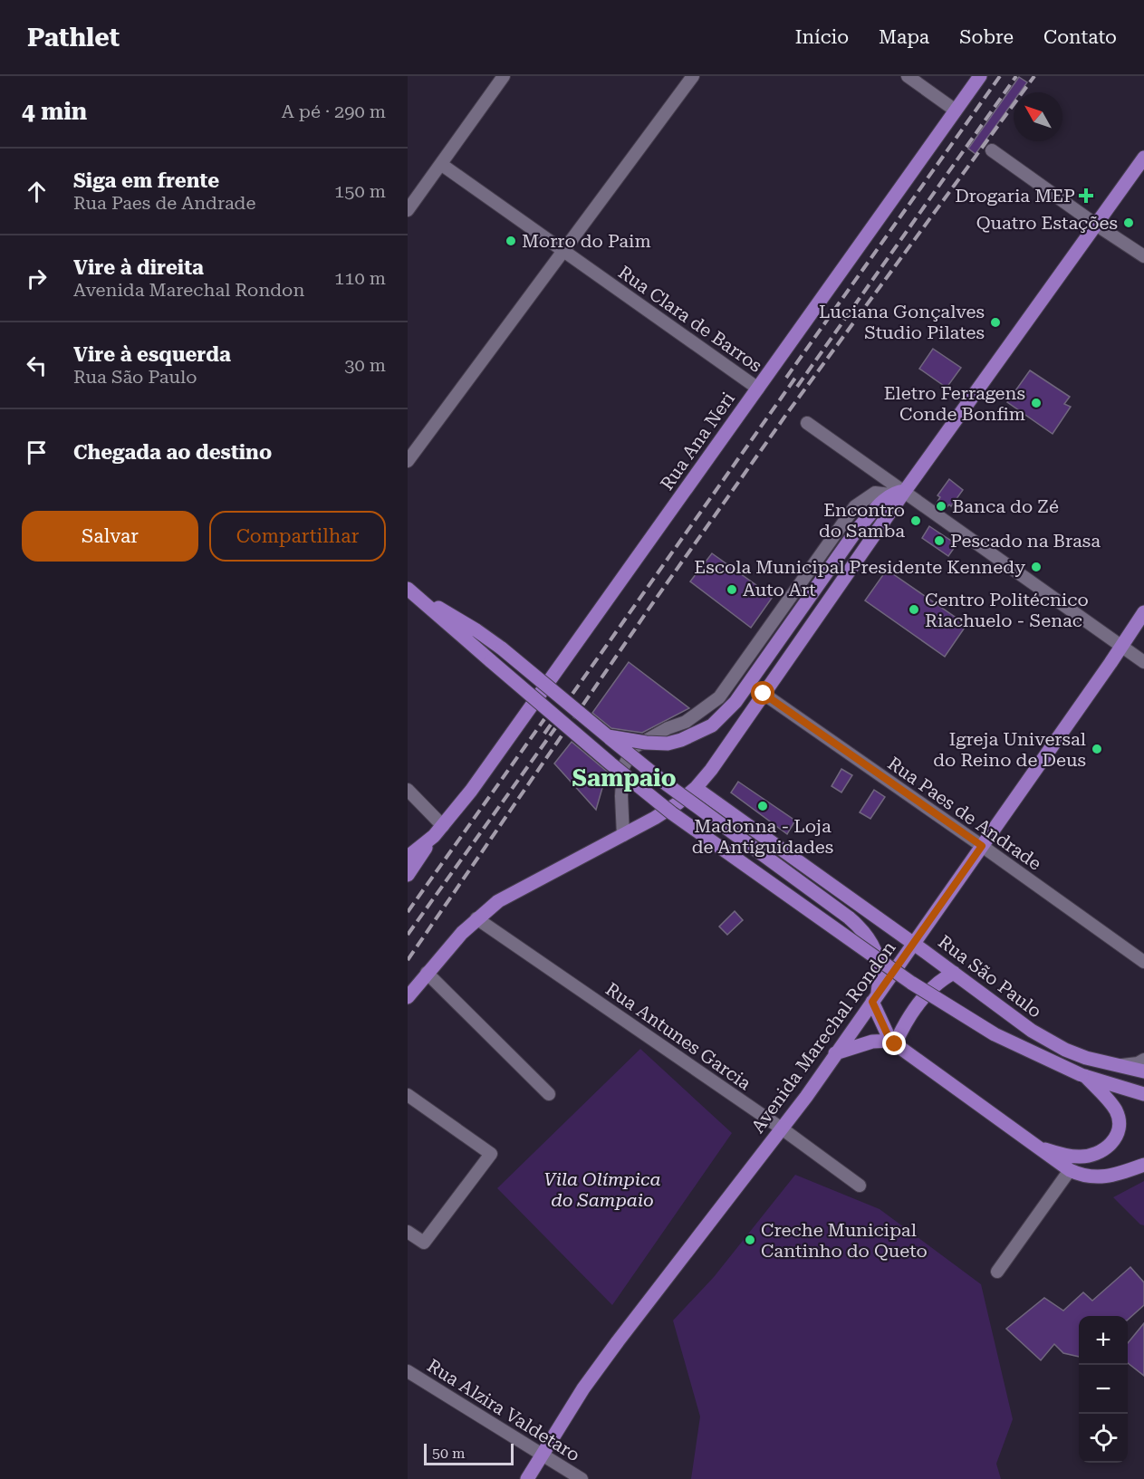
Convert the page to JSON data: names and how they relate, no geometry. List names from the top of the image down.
{
  "streets": {
    "main road": ["Rua Ana Neri", "Rua São Paulo", "Avenida Marechal Rondon"],
    "street": [
      "Rua Clara de Barros",
      "Rua Paes de Andrade",
      "Rua Antunes Garcia",
      "Rua Alzira Valdetaro"
    ]
  },
  "crossings": [
    ["Rua Clara de Barros", "Rua Ana Neri"],
    ["Rua Paes de Andrade", "Avenida Marechal Rondon"],
    ["Rua São Paulo", "Avenida Marechal Rondon"],
    ["Rua Antunes Garcia", "Avenida Marechal Rondon"],
    ["Avenida Marechal Rondon", "Rua Alzira Valdetaro"]
  ],
  "districts": ["Sampaio"],
  "parks": ["Vila Olímpica do Sampaio"],
  "places": {
    "health": ["Drogaria MEP"],
    "other": [
      "Quatro Estações",
      "Morro do Paim",
      "Luciana Gonçalves Studio Pilates",
      "Eletro Ferragens Conde Bonfim",
      "Banca do Zé",
      "Encontro do Samba",
      "Pescado na Brasa",
      "Escola Municipal Presidente Kennedy",
      "Auto Art",
      "Centro Politécnico Riachuelo - Senac",
      "Igreja Universal do Reino de Deus",
      "Madonna - Loja de Antiguidades",
      "Creche Municipal Cantinho do Queto"
    ]
  },
  "scale_bar": "50 m",
  "north": "top left",
  "page": {
    "header": "Pathlet",
    "nav": [
      "Início",
      "Mapa",
      "Sobre",
      "Contato"
    ],
    "heading": ["4 min", "A pé · 290 m"],
    "list": [
      ["Siga em frente", "Rua Paes de Andrade", "150 m"],
      ["Vire à direita", "Avenida Marechal Rondon", "110 m"],
      ["Vire à esquerda", "Rua São Paulo", "30 m"],
      "Chegada ao destino"
    ],
    "buttons": ["Salvar", "Compartilhar"],
    "map_buttons": ["+", "−"],
    "scale": "50 m"
  }
}
